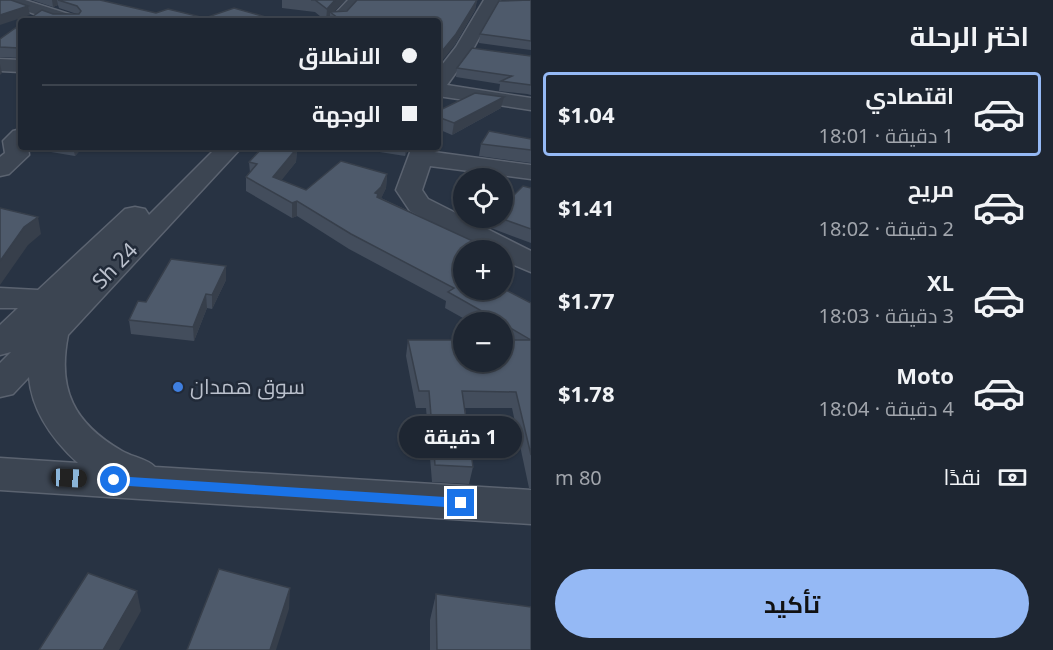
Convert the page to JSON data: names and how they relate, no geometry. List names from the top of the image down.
{
  "streets": {
    "street": ["Sh 24"]
  },
  "places": ["سوق همدان"],
  "page": {
    "heading": "اختر الرحلة",
    "banner": ["الانطلاق", "الوجهة"],
    "list": [
      {
        "name": "اقتصادي",
        "note": "1 دقيقة · 18:01",
        "value": "$1.04"
      },
      {
        "name": "مريح",
        "note": "2 دقيقة · 18:02",
        "value": "$1.41"
      },
      {
        "name": "XL",
        "note": "3 دقيقة · 18:03",
        "value": "$1.77"
      },
      {
        "name": "Moto",
        "note": "4 دقيقة · 18:04",
        "value": "$1.78"
      }
    ],
    "map_buttons": ["+", "−"],
    "bubble": "1 دقيقة",
    "pay": ["نقدًا", "80 m"],
    "buttons": "تأكيد"
  }
}
